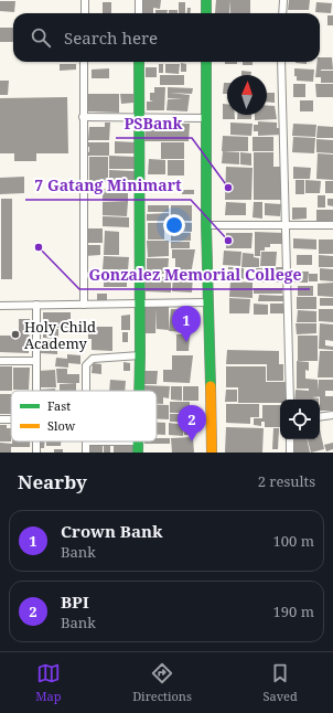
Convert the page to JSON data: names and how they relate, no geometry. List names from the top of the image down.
{
  "places": [
    "PSBank",
    "7 Gatang Minimart",
    "Gonzalez Memorial College",
    "Holy Child Academy"
  ],
  "legend": ["Fast", "Slow"],
  "north": "top",
  "page": {
    "search": "Search here",
    "pins": ["1", "2"],
    "heading": ["Nearby", "2 results"],
    "list": [
      {
        "mark": "1",
        "name": "Crown Bank",
        "note": "Bank",
        "value": "100 m"
      },
      {
        "mark": "2",
        "name": "BPI",
        "note": "Bank",
        "value": "190 m"
      }
    ],
    "nav": ["Map", "Directions", "Saved"]
  }
}
